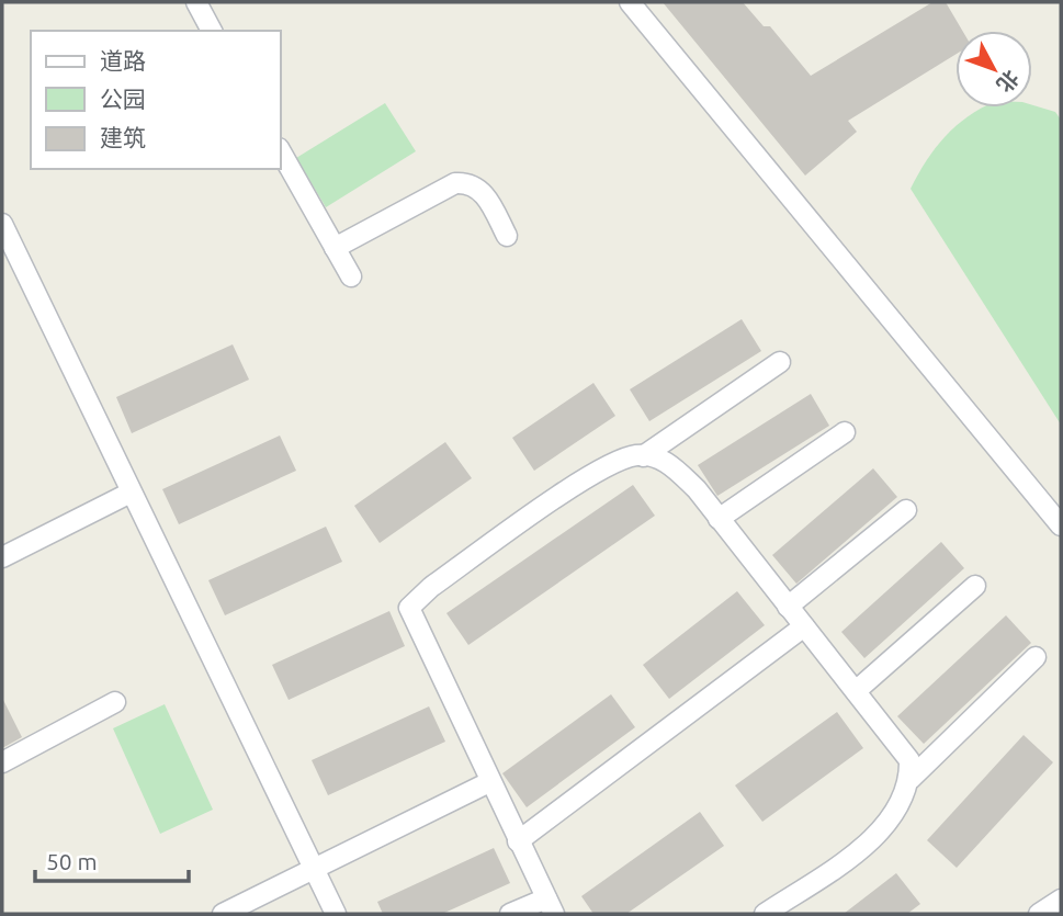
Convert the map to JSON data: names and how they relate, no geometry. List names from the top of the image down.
{
  "legend": ["道路", "公园", "建筑"],
  "scale_bar": "50 m",
  "north": "bottom right"
}
